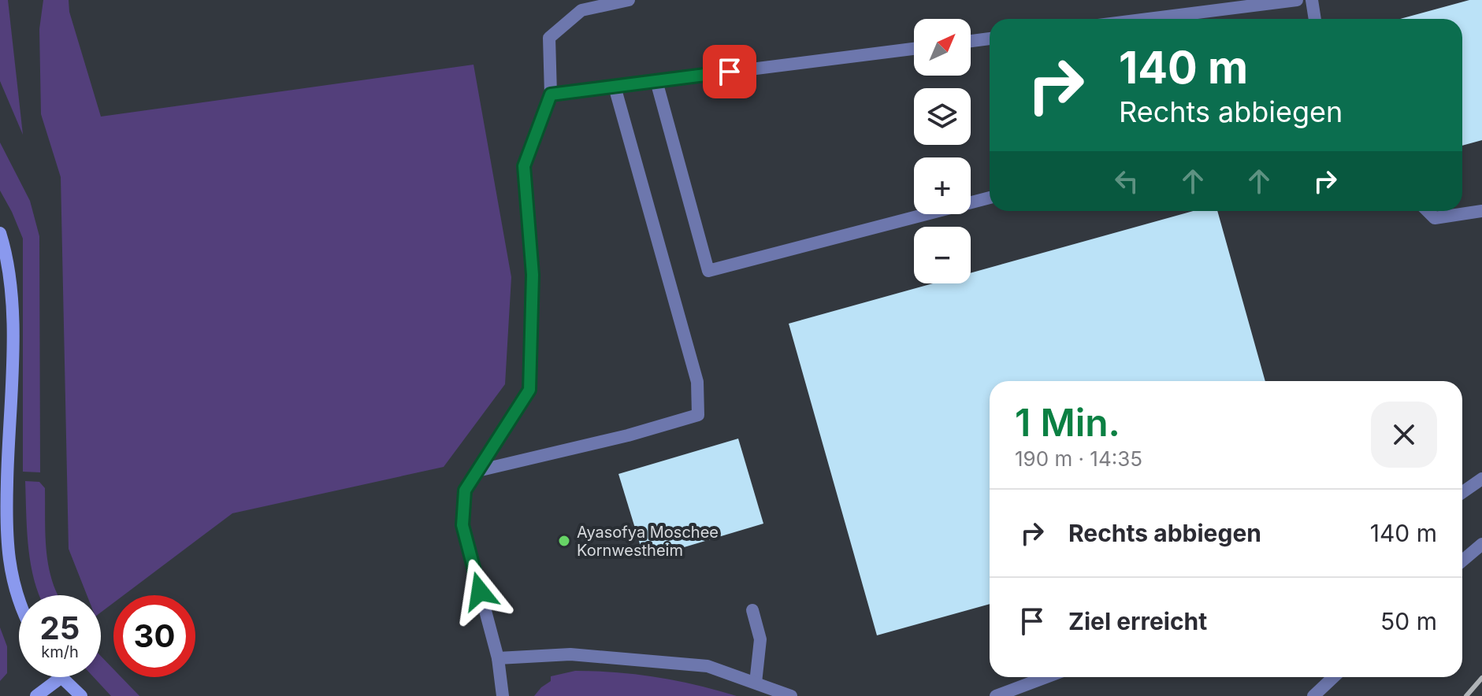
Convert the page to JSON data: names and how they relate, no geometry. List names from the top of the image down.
{
  "places": ["Ayasofya Moschee Kornwestheim"],
  "north": "top right",
  "page": {
    "map_buttons": ["+", "−"],
    "turn": ["140 m", "Rechts abbiegen"],
    "heading": ["1 Min.", "190 m · 14:35"],
    "list": [
      {
        "name": "Rechts abbiegen",
        "value": "140 m"
      },
      {
        "name": "Ziel erreicht",
        "value": "50 m"
      }
    ],
    "speed": "25 km/h",
    "limit": "30"
  }
}
